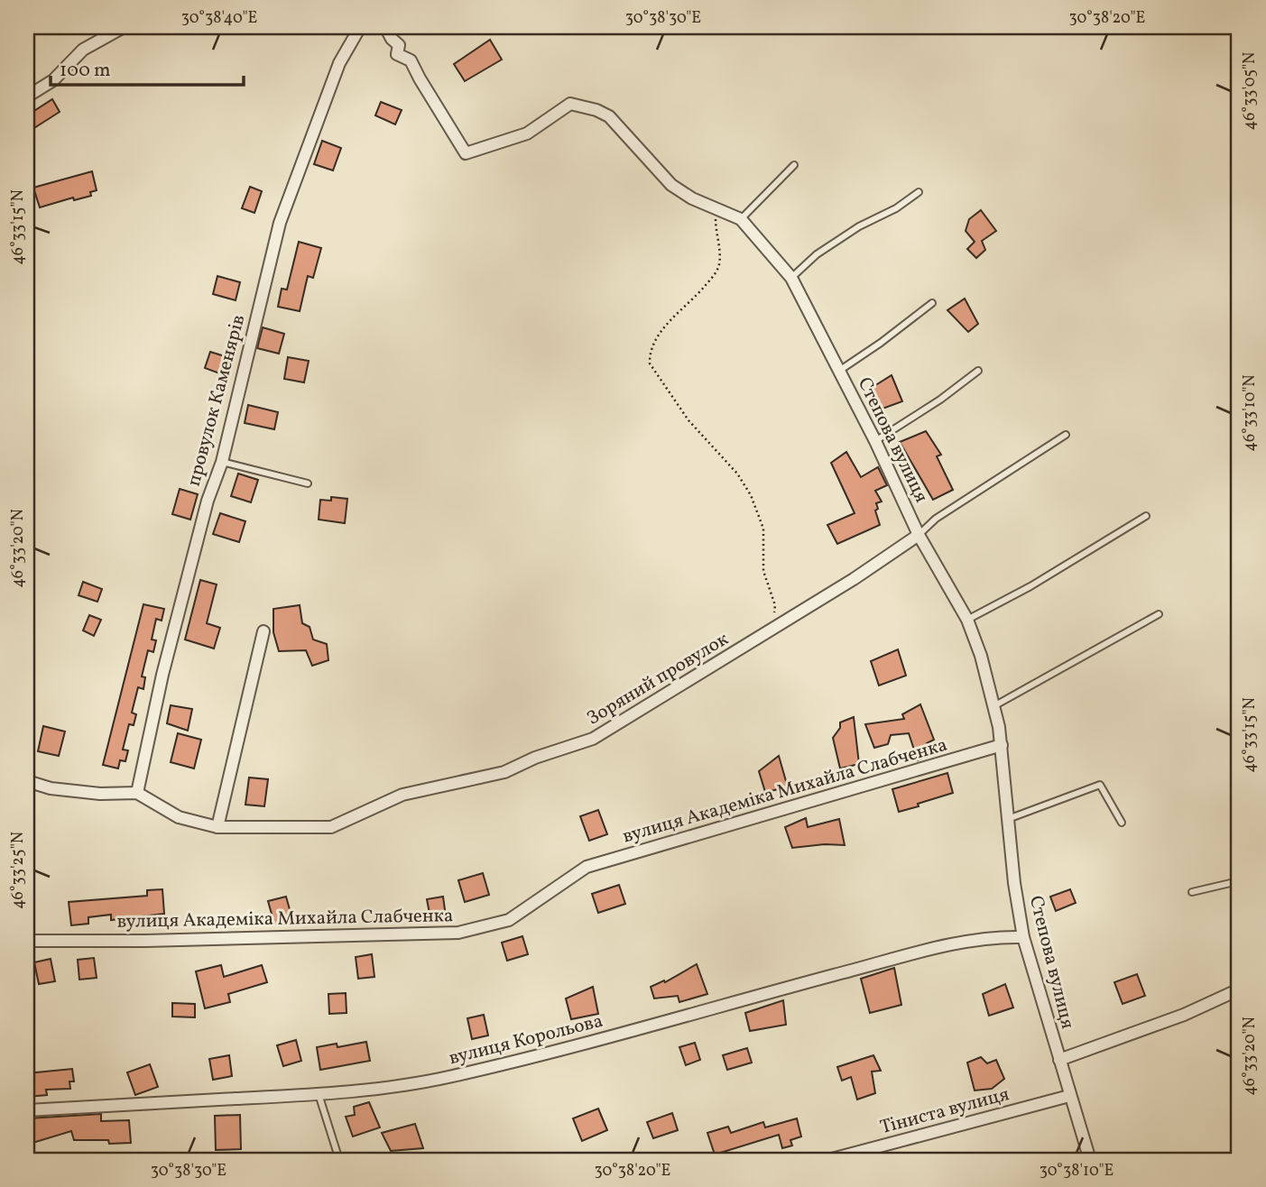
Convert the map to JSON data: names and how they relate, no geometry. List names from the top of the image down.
{
  "streets": {
    "street": [
      "провулок Каменярів",
      "Степова вулиця",
      "Зоряний провулок",
      "вулиця Академіка Михайла Слабченка",
      "вулиця Корольова",
      "Тіниста вулиця"
    ]
  },
  "crossings": [
    ["провулок Каменярів", "Зоряний провулок"],
    ["Степова вулиця", "Зоряний провулок"],
    ["Степова вулиця", "вулиця Академіка Михайла Слабченка"],
    ["Степова вулиця", "вулиця Корольова"],
    ["Степова вулиця", "Тіниста вулиця"]
  ],
  "scale_bar": "100 m",
  "coordinates": [
    "30°38'40\"E",
    "30°38'30\"E",
    "30°38'20\"E",
    "46°33'05\"N",
    "46°33'15\"N",
    "46°33'10\"N",
    "46°33'20\"N",
    "46°33'25\"N",
    "30°38'10\"E"
  ]
}
